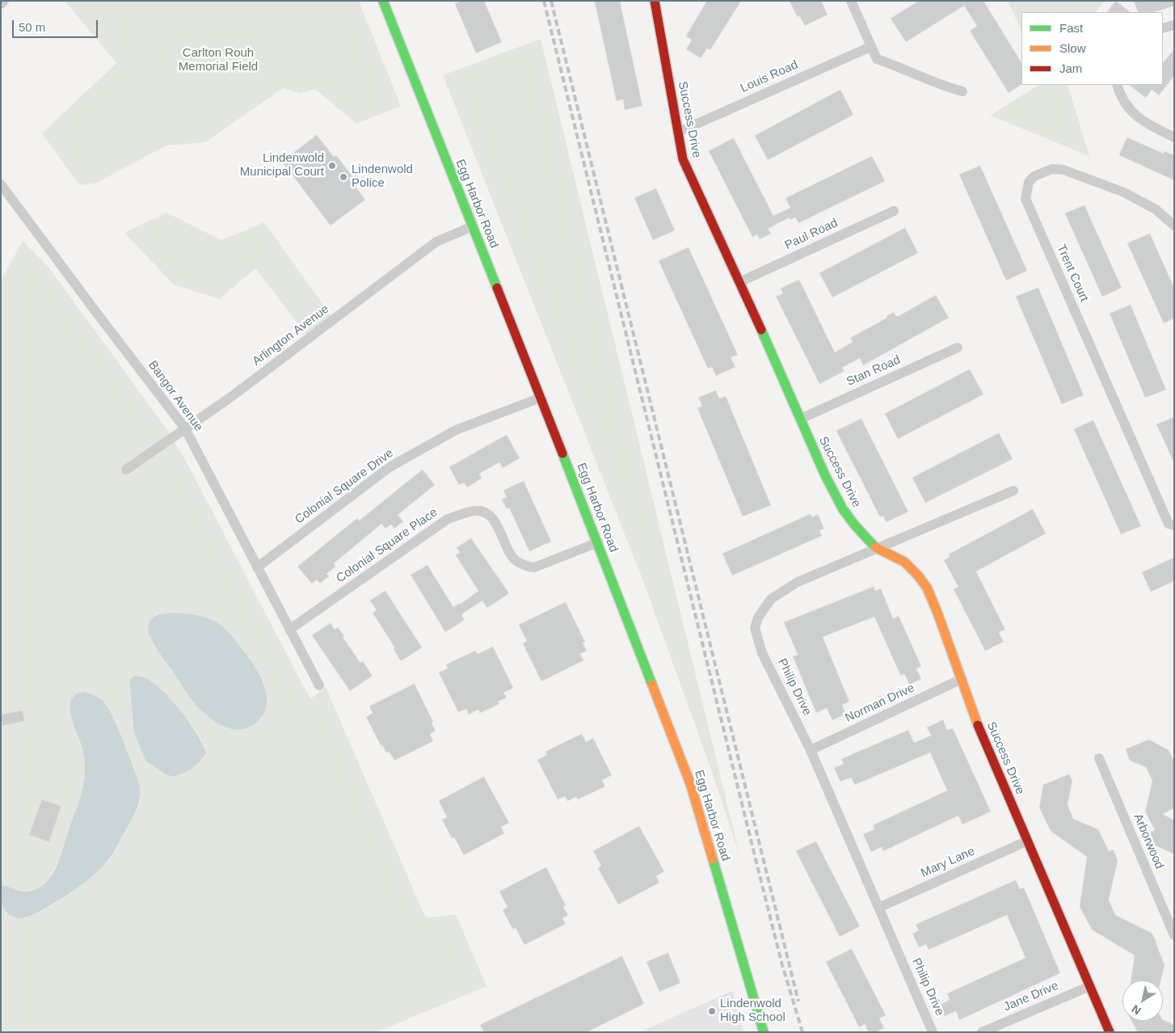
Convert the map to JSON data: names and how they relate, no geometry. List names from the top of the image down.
{
  "streets": {
    "street": [
      "Louis Road",
      "Success Drive",
      "Egg Harbor Road",
      "Paul Road",
      "Trent Court",
      "Arlington Avenue",
      "Stan Road",
      "Bangor Avenue",
      "Colonial Square Drive",
      "Colonial Square Place",
      "Philip Drive",
      "Norman Drive",
      "Arborwood",
      "Mary Lane",
      "Jane Drive"
    ]
  },
  "crossings": [
    ["Louis Road", "Success Drive"],
    ["Success Drive", "Paul Road"],
    ["Success Drive", "Stan Road"],
    ["Success Drive", "Philip Drive"],
    ["Success Drive", "Norman Drive"],
    ["Success Drive", "Mary Lane"],
    ["Success Drive", "Jane Drive"],
    ["Egg Harbor Road", "Arlington Avenue"],
    ["Egg Harbor Road", "Colonial Square Drive"],
    ["Egg Harbor Road", "Colonial Square Place"],
    ["Arlington Avenue", "Bangor Avenue"],
    ["Bangor Avenue", "Colonial Square Drive"],
    ["Bangor Avenue", "Colonial Square Place"],
    ["Philip Drive", "Norman Drive"],
    ["Philip Drive", "Mary Lane"]
  ],
  "parks": ["Carlton Rouh Memorial Field"],
  "places": ["Lindenwold Municipal Court", "Lindenwold Police", "Lindenwold High School"],
  "legend": ["Fast", "Slow", "Jam"],
  "scale_bar": "50 m",
  "north": "bottom left"
}
